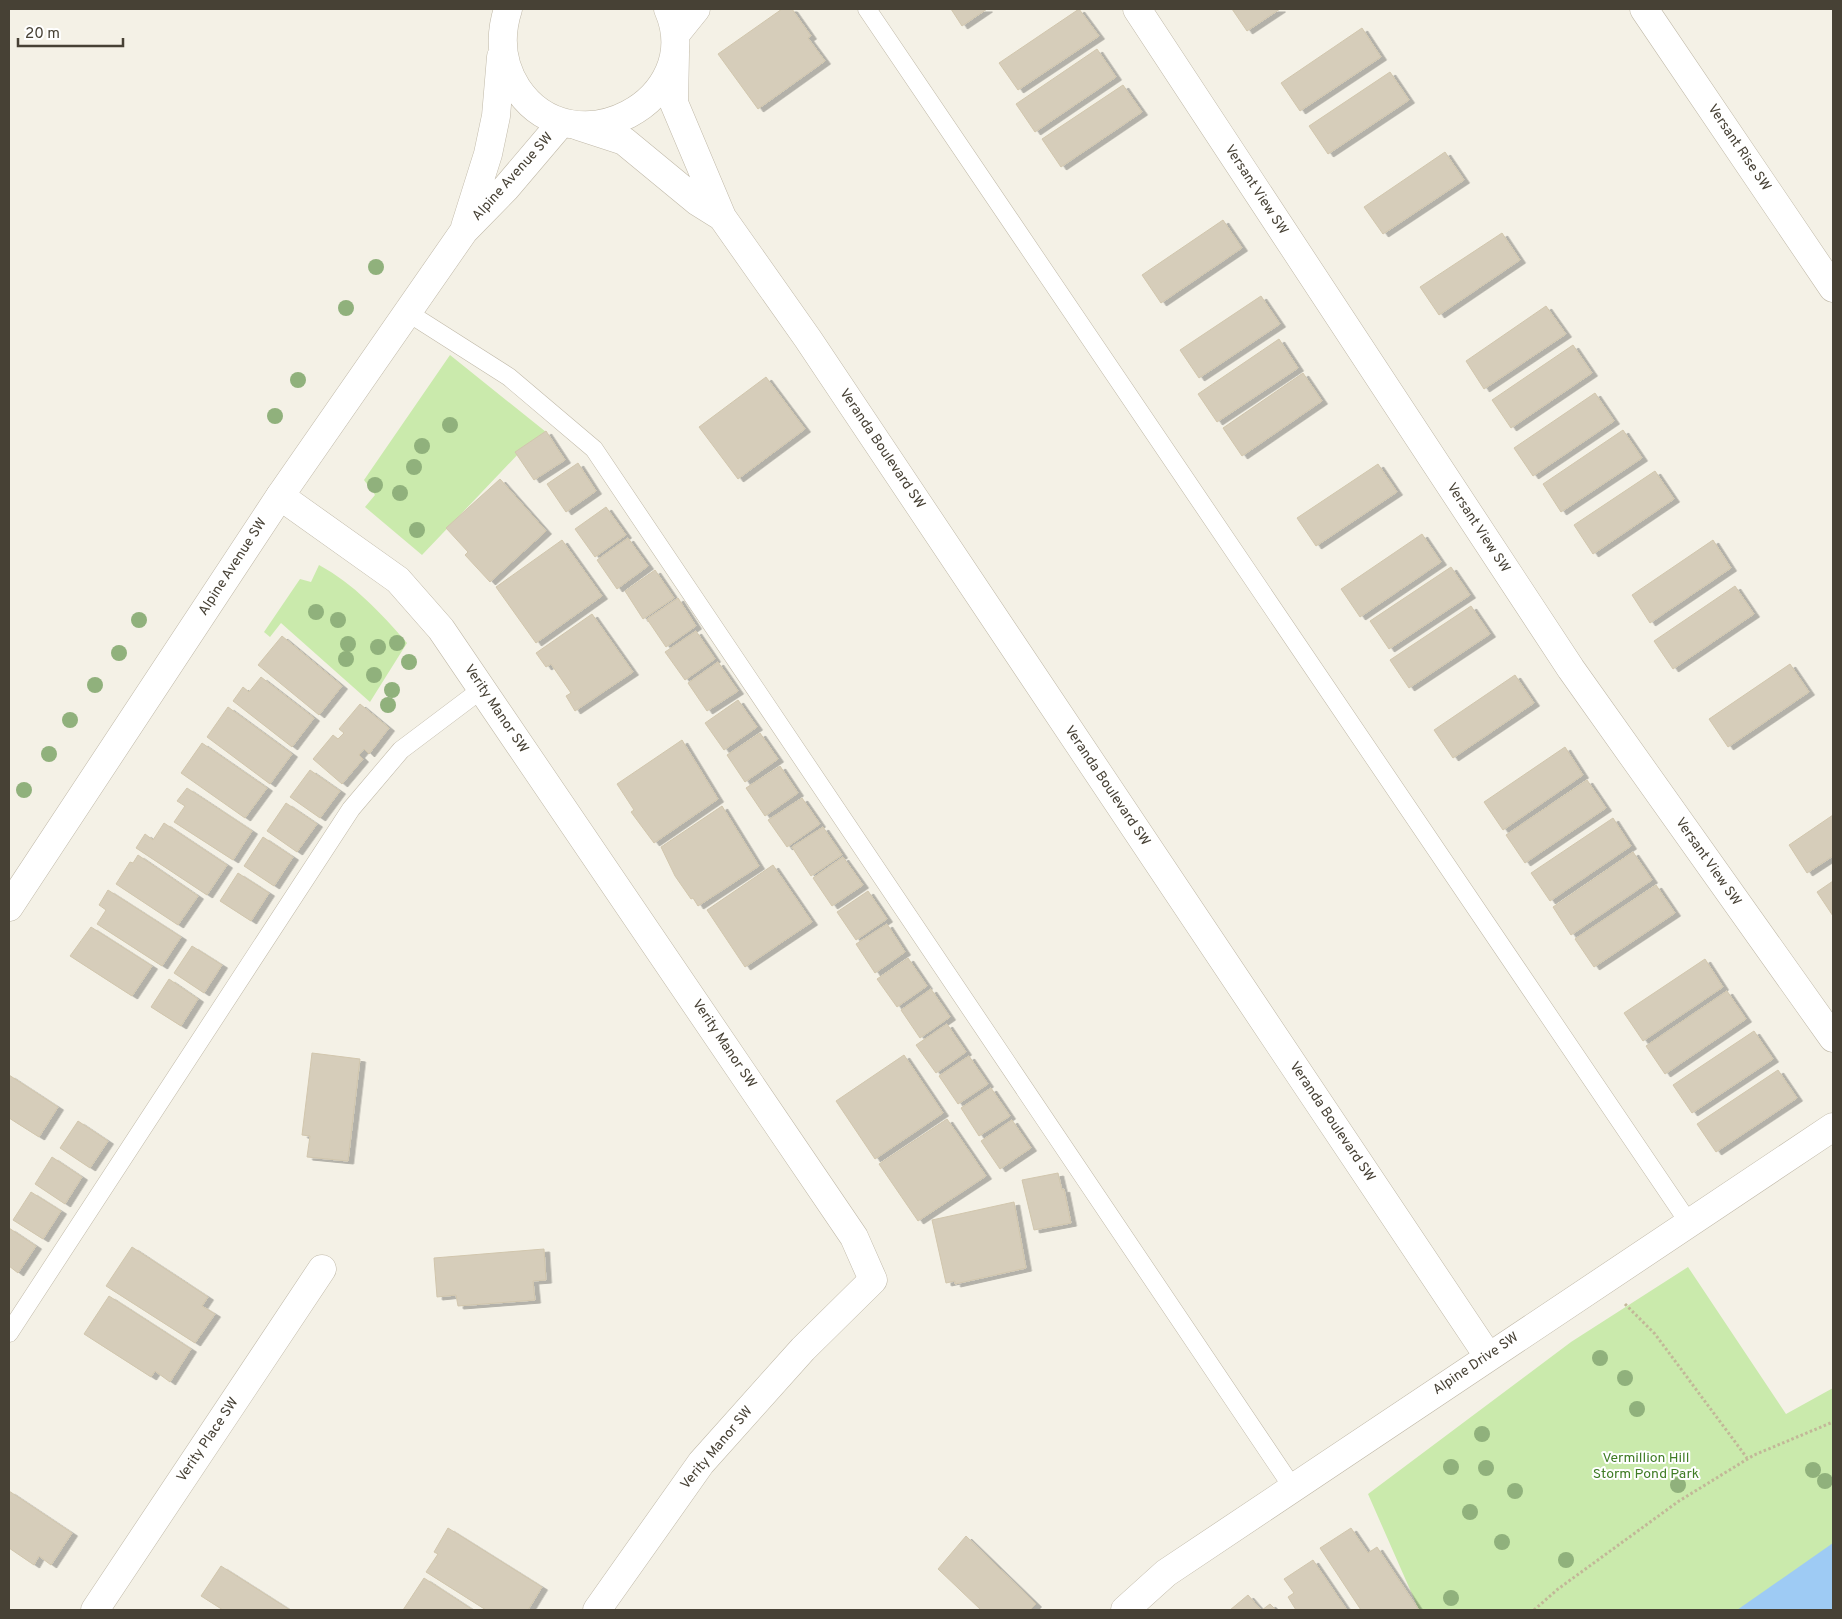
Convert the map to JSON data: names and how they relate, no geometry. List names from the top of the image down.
{
  "streets": {
    "street": [
      "Versant Rise SW",
      "Alpine Avenue SW",
      "Versant View SW",
      "Veranda Boulevard SW",
      "Verity Manor SW",
      "Alpine Drive SW",
      "Verity Place SW"
    ]
  },
  "crossings": [
    ["Alpine Avenue SW", "Veranda Boulevard SW"],
    ["Alpine Avenue SW", "Verity Manor SW"],
    ["Veranda Boulevard SW", "Alpine Drive SW"]
  ],
  "parks": ["Vermillion Hill Storm Pond Park"],
  "scale_bar": "20 m"
}
